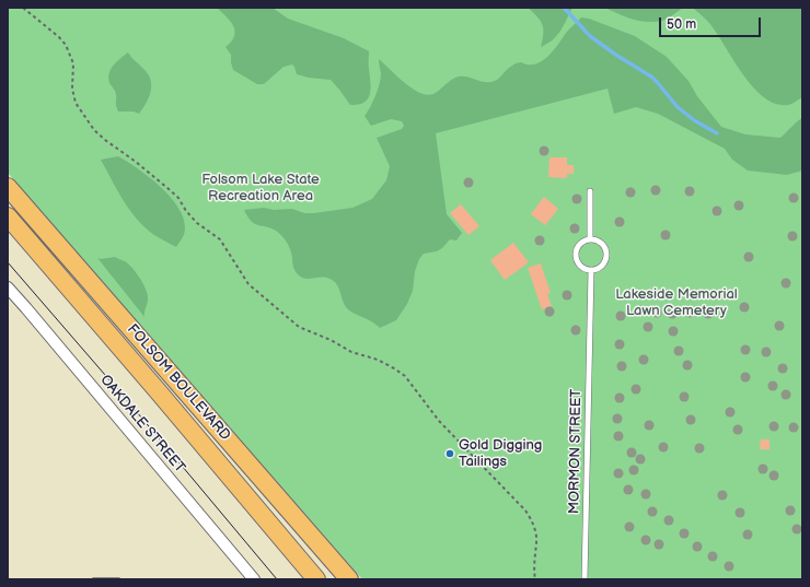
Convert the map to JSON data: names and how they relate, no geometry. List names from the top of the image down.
{
  "streets": {
    "main road": ["FOLSOM BOULEVARD"],
    "street": ["OAKDALE STREET"],
    "lane": ["MORMON STREET"]
  },
  "parks": ["Folsom Lake State Recreation Area", "Lakeside Memorial Lawn Cemetery"],
  "places": ["Gold Digging Tailings"],
  "scale_bar": "50 m"
}
